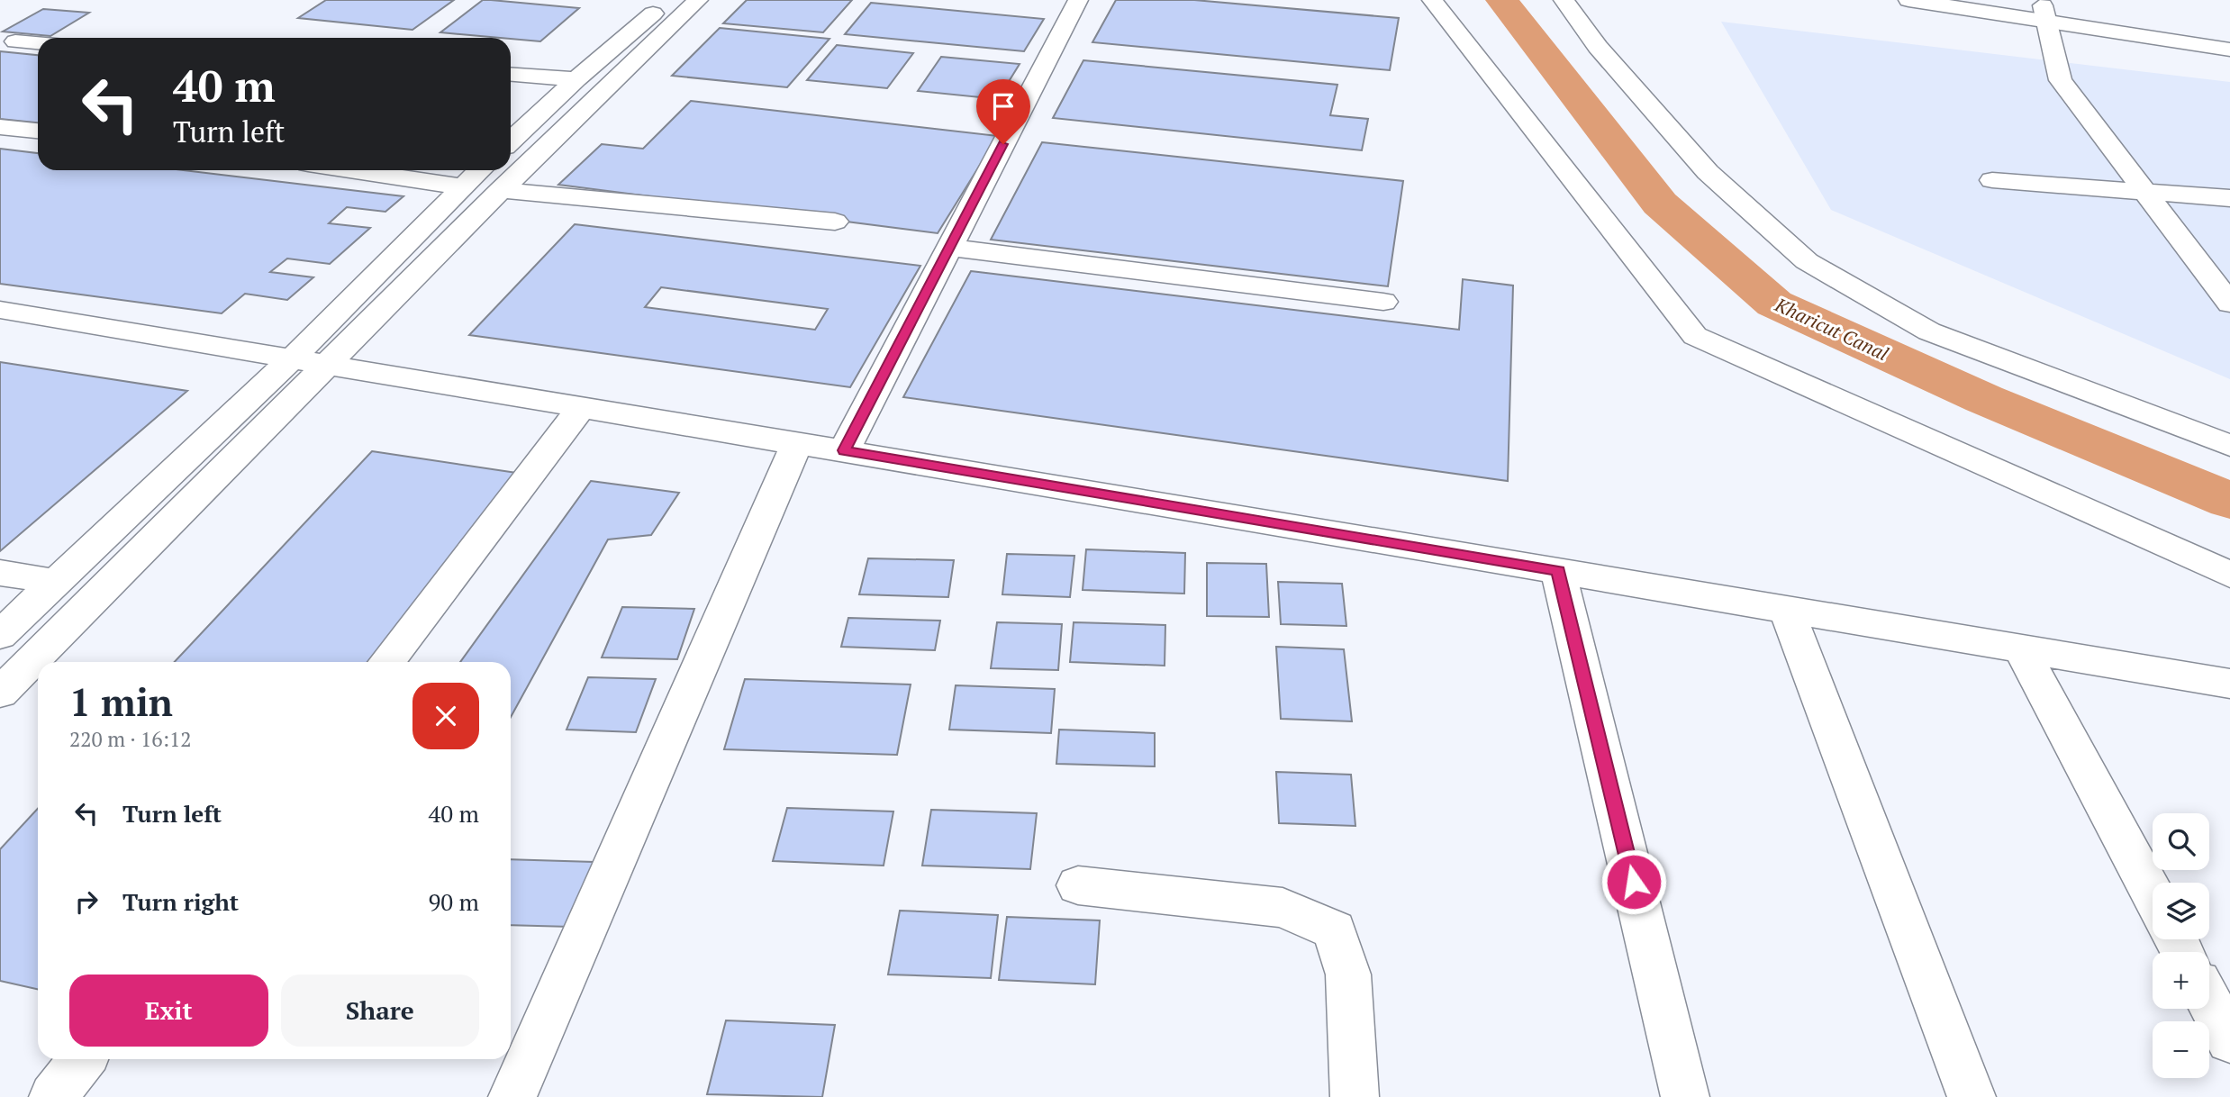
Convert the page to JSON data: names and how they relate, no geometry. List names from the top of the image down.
{
  "water": ["Kharicut Canal"],
  "page": {
    "turn": ["40 m", "Turn left"],
    "heading": ["1 min", "220 m · 16:12"],
    "list": [
      {
        "name": "Turn left",
        "value": "40 m"
      },
      {
        "name": "Turn right",
        "value": "90 m"
      }
    ],
    "map_buttons": ["+", "−"],
    "buttons": ["Exit", "Share"]
  }
}
